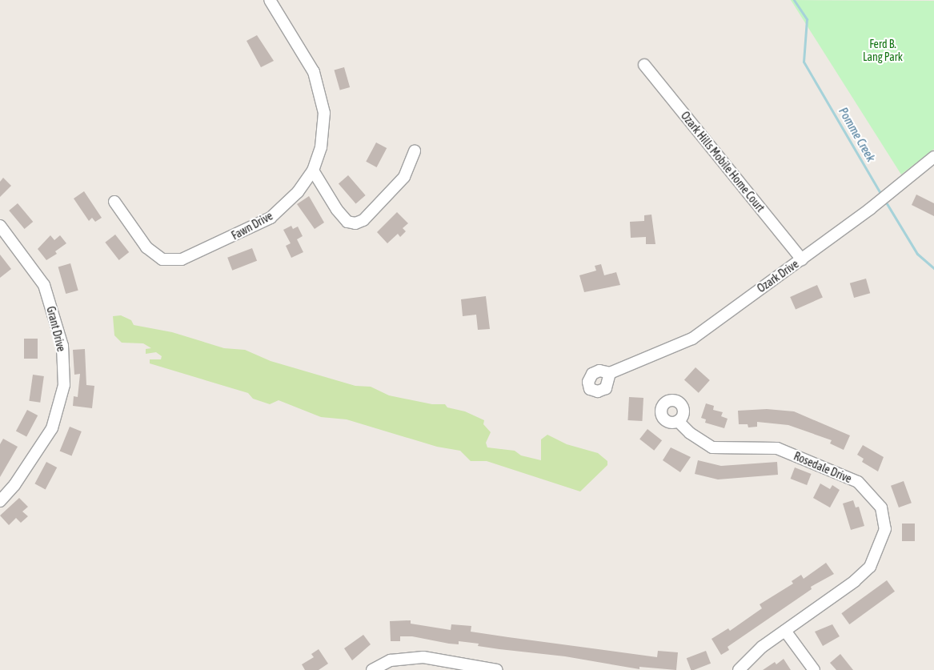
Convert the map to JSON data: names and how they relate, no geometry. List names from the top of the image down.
{
  "streets": {
    "street": [
      "Ozark Hills Mobile Home Court",
      "Fawn Drive",
      "Ozark Drive",
      "Grant Drive",
      "Rosedale Drive"
    ]
  },
  "crossings": [
    ["Ozark Hills Mobile Home Court", "Ozark Drive"]
  ],
  "water": ["Pomme Creek"],
  "parks": ["Ferd B. Lang Park"]
}
